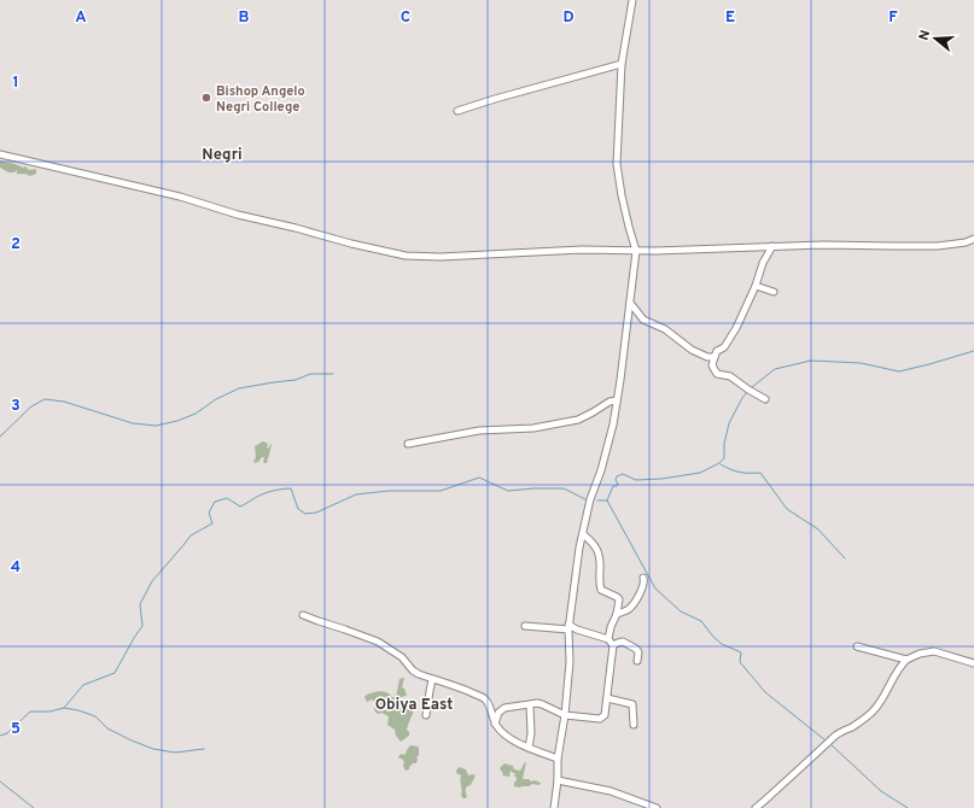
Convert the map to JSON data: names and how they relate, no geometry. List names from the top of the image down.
{
  "districts": ["Negri", "Obiya East"],
  "places": ["Bishop Angelo Negri College"],
  "north": "left",
  "grid": {
    "columns": [
      "A",
      "B",
      "C",
      "D",
      "E",
      "F"
    ],
    "rows": [
      "1",
      "2",
      "3",
      "4",
      "5"
    ]
  }
}
